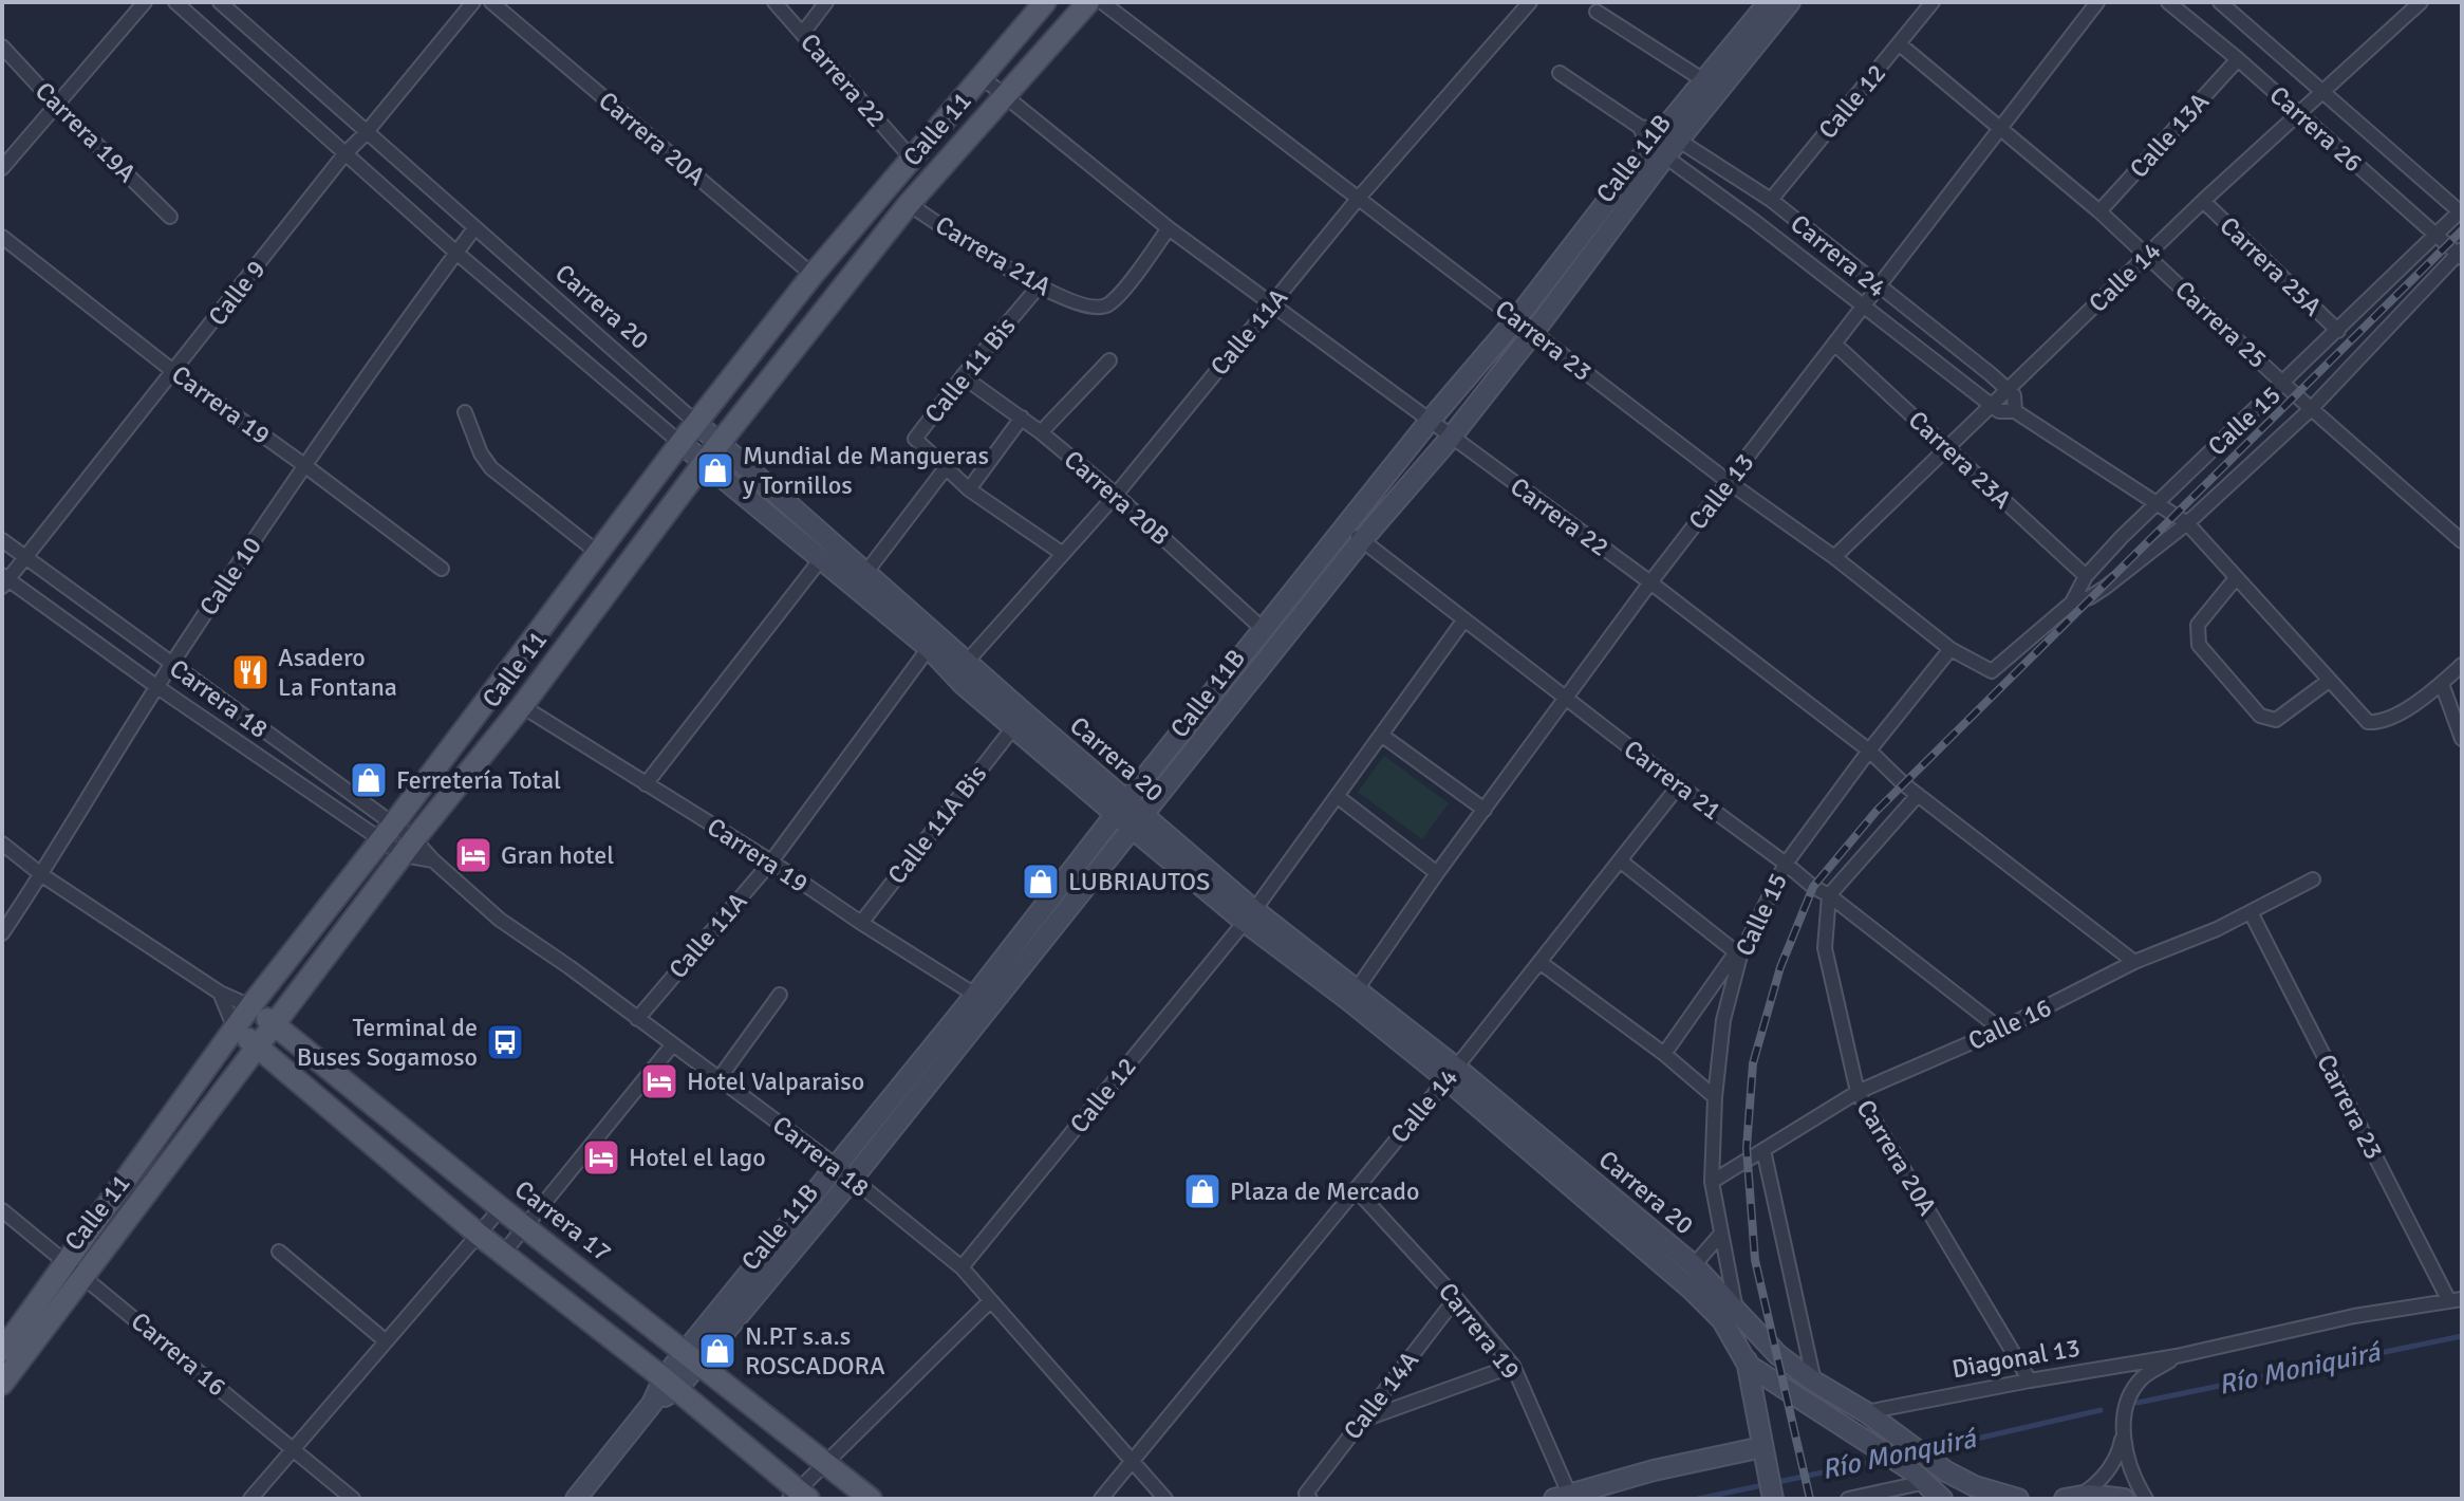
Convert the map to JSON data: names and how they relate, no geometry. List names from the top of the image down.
{
  "streets": {
    "main road": ["Calle 11", "Carrera 17"],
    "street": [
      "Carrera 22",
      "Calle 12",
      "Carrera 26",
      "Carrera 19A",
      "Calle 13A",
      "Carrera 20A",
      "Calle 11B",
      "Carrera 21A",
      "Carrera 24",
      "Carrera 25A",
      "Calle 14",
      "Calle 9",
      "Carrera 20",
      "Carrera 25",
      "Calle 11A",
      "Carrera 23",
      "Calle 11 Bis",
      "Carrera 19",
      "Calle 15",
      "Carrera 23A",
      "Calle 13",
      "Carrera 20B",
      "Calle 10",
      "Carrera 18",
      "Carrera 21",
      "Calle 11A Bis",
      "Calle 16",
      "Carrera 16",
      "Diagonal 13",
      "Calle 14A"
    ]
  },
  "crossings": [
    ["Carrera 22", "Calle 11"],
    ["Carrera 22", "Calle 11B"],
    ["Carrera 22", "Carrera 21A"],
    ["Carrera 22", "Calle 11A"],
    ["Carrera 22", "Calle 15"],
    ["Carrera 22", "Calle 13"],
    ["Carrera 22", "Calle 16"],
    ["Calle 12", "Carrera 24"],
    ["Calle 12", "Carrera 20"],
    ["Calle 12", "Carrera 25"],
    ["Calle 12", "Carrera 18"],
    ["Calle 12", "Carrera 21"],
    ["Calle 11", "Carrera 20A"],
    ["Calle 11", "Carrera 21A"],
    ["Calle 11", "Carrera 20"],
    ["Calle 11", "Carrera 19"],
    ["Calle 11", "Carrera 18"],
    ["Calle 11", "Carrera 17"],
    ["Calle 11", "Carrera 16"],
    ["Carrera 26", "Calle 13A"],
    ["Carrera 26", "Calle 14"],
    ["Carrera 26", "Calle 15"],
    ["Calle 13A", "Carrera 25"],
    ["Carrera 20A", "Carrera 21"],
    ["Carrera 20A", "Calle 16"],
    ["Carrera 20A", "Diagonal 13"],
    ["Calle 11B", "Carrera 24"],
    ["Calle 11B", "Carrera 20"],
    ["Calle 11B", "Carrera 23"],
    ["Calle 11B", "Carrera 19"],
    ["Calle 11B", "Carrera 20B"],
    ["Calle 11B", "Carrera 18"],
    ["Calle 11B", "Carrera 21"],
    ["Calle 11B", "Carrera 17"],
    ["Carrera 21A", "Calle 11 Bis"],
    ["Carrera 24", "Calle 14"],
    ["Carrera 24", "Calle 15"],
    ["Carrera 24", "Calle 13"],
    ["Carrera 25A", "Calle 14"],
    ["Carrera 25A", "Calle 15"],
    ["Calle 14", "Carrera 20"],
    ["Calle 14", "Carrera 25"],
    ["Calle 14", "Carrera 23"],
    ["Calle 14", "Carrera 19"],
    ["Calle 14", "Carrera 23A"],
    ["Calle 14", "Carrera 18"],
    ["Calle 14", "Carrera 21"],
    ["Calle 9", "Carrera 20"],
    ["Calle 9", "Carrera 19"],
    ["Calle 9", "Carrera 18"],
    ["Carrera 20", "Calle 11A"],
    ["Carrera 20", "Calle 15"],
    ["Carrera 20", "Calle 13"],
    ["Carrera 20", "Calle 10"],
    ["Carrera 20", "Calle 11A Bis"],
    ["Carrera 20", "Diagonal 13"],
    ["Carrera 25", "Calle 15"],
    ["Carrera 25", "Calle 13"],
    ["Calle 11A", "Carrera 23"],
    ["Calle 11A", "Carrera 19"],
    ["Calle 11A", "Carrera 20B"],
    ["Calle 11A", "Carrera 18"],
    ["Carrera 23", "Calle 15"],
    ["Carrera 23", "Calle 13"],
    ["Carrera 23", "Calle 16"],
    ["Carrera 23", "Diagonal 13"],
    ["Calle 11 Bis", "Carrera 20B"],
    ["Carrera 19", "Calle 10"],
    ["Carrera 19", "Calle 11A Bis"],
    ["Carrera 19", "Calle 14A"],
    ["Calle 15", "Carrera 23A"],
    ["Calle 15", "Carrera 21"],
    ["Calle 15", "Calle 16"],
    ["Carrera 23A", "Calle 13"],
    ["Calle 13", "Carrera 21"],
    ["Calle 10", "Carrera 18"],
    ["Calle 10", "Carrera 17"],
    ["Carrera 21", "Calle 16"]
  ],
  "water": ["Río Moniquirá", "Río Monquirá"],
  "places": {
    "shop": [
      "Mundial de Mangueras y Tornillos",
      "Ferretería Total",
      "LUBRIAUTOS",
      "Plaza de Mercado",
      "N.P.T s.a.s ROSCADORA"
    ],
    "restaurant": ["Asadero La Fontana"],
    "hotel": ["Gran hotel", "Hotel Valparaiso", "Hotel el lago"],
    "bus stop": ["Terminal de Buses Sogamoso"]
  }
}
